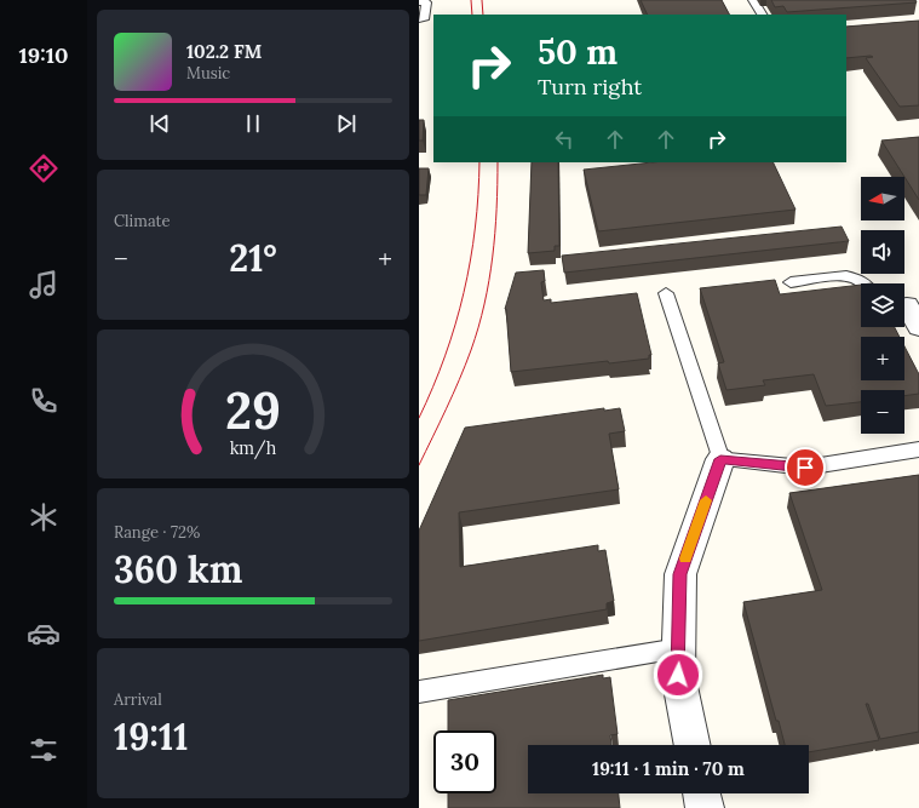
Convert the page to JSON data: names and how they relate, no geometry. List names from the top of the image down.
{
  "north": "left",
  "page": {
    "tabs": "19:10",
    "turn": ["50 m", "Turn right"],
    "song": ["102.2 FM", "Music"],
    "tile": [
      "Climate",
      ["Range · 72%", "360 km"],
      ["Arrival", "19:11"]
    ],
    "map_buttons": ["+", "−"],
    "heat": ["−", "21°", "+"],
    "limit": "30",
    "trip": "19:11 · 1 min · 70 m",
    "gauge": ["29", "km/h"]
  }
}
